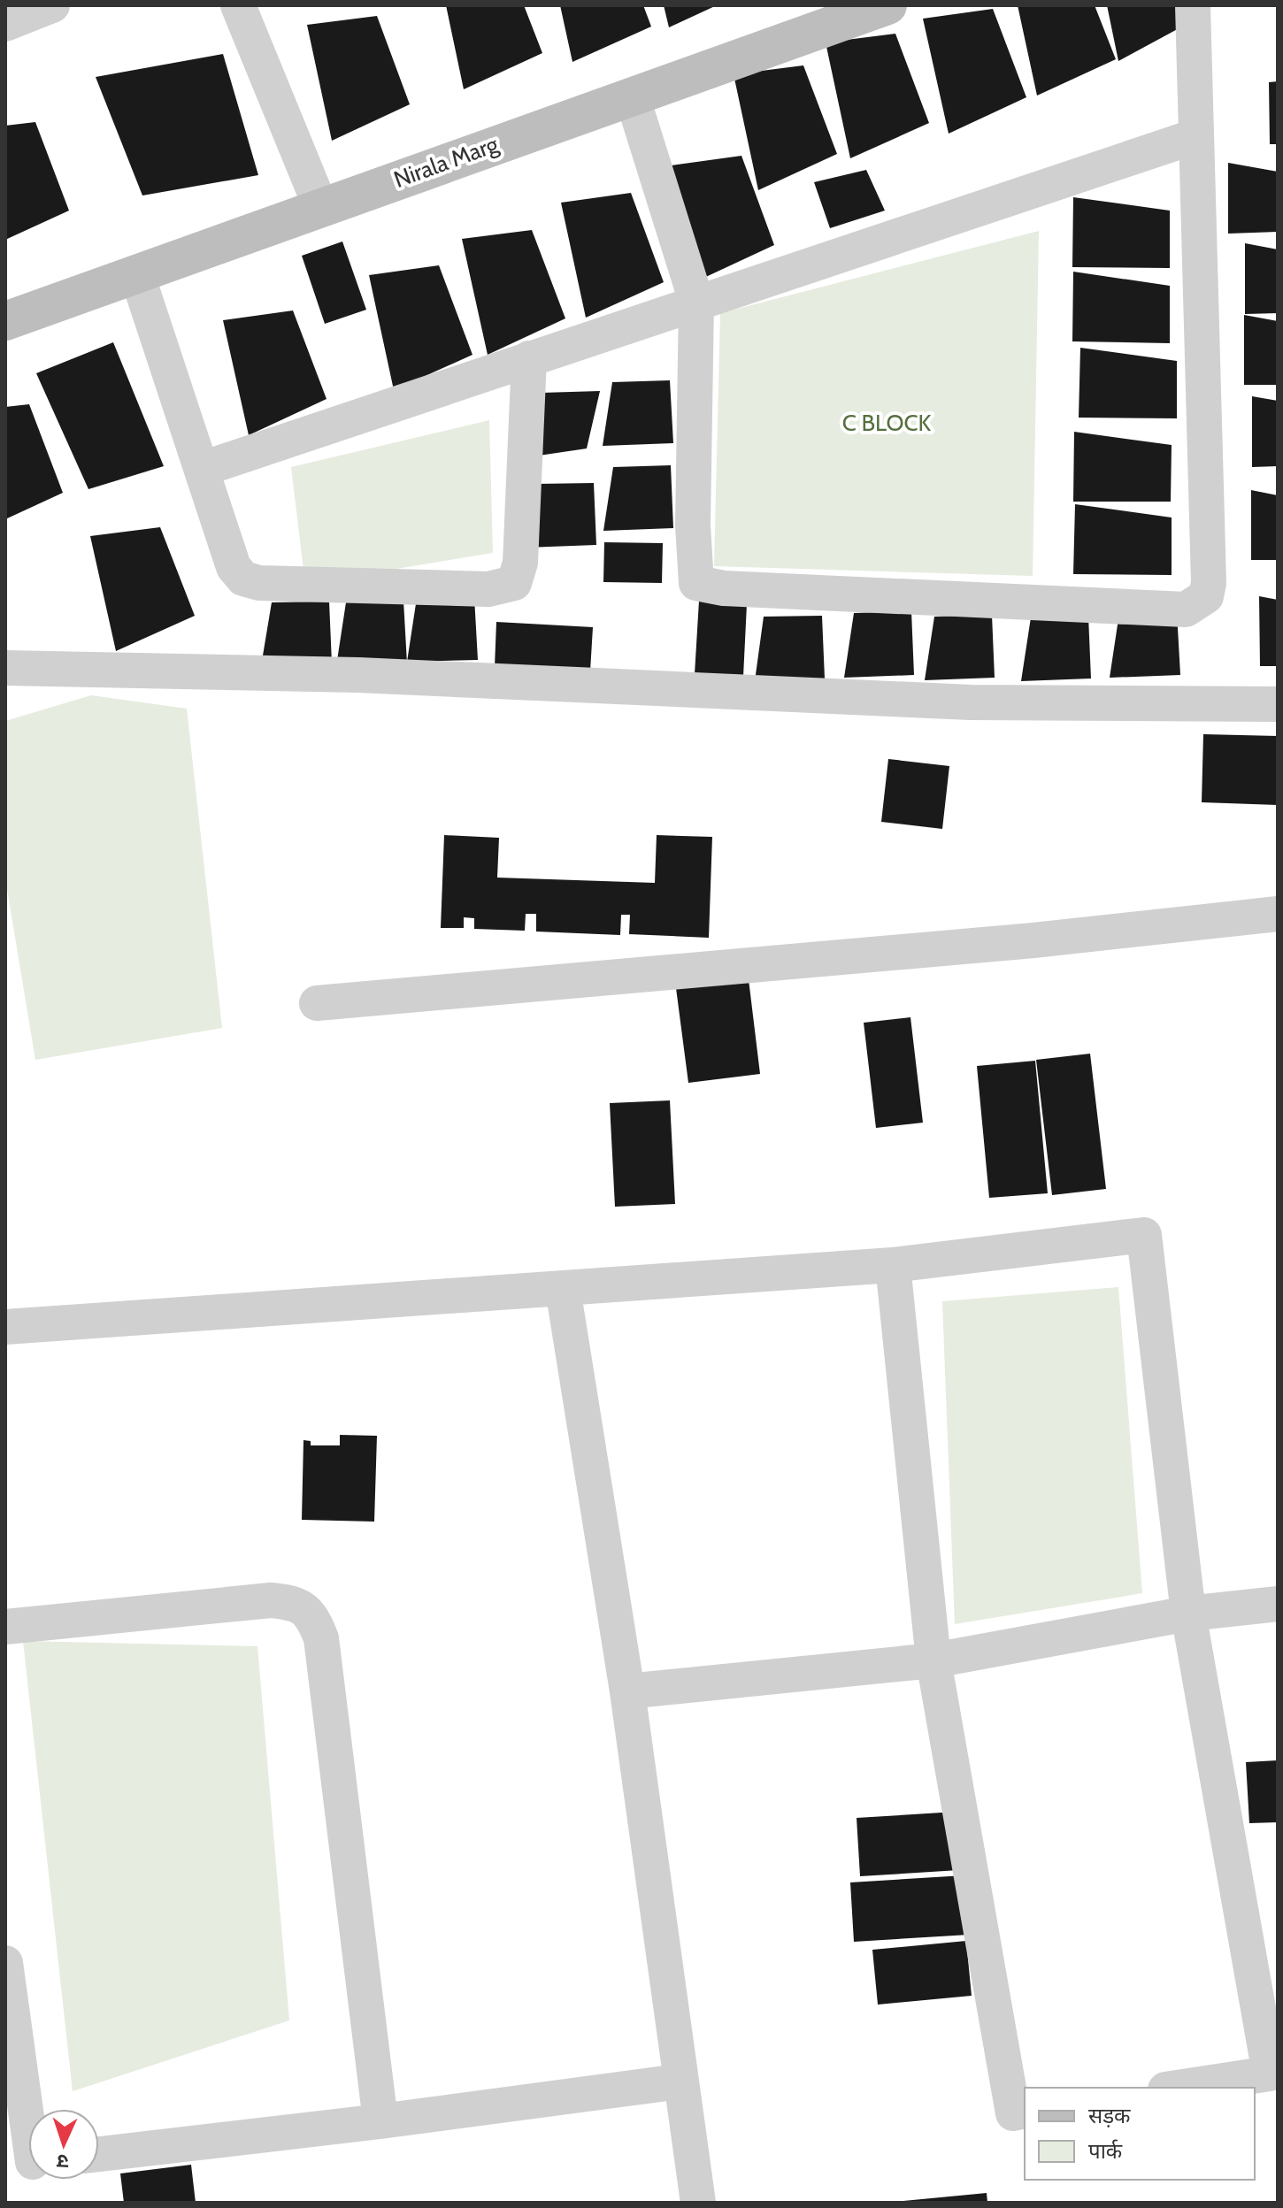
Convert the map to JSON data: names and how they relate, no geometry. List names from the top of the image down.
{
  "streets": {
    "street": ["Nirala Marg"]
  },
  "parks": ["C BLOCK"],
  "legend": ["सड़क", "पार्क"],
  "north": "bottom"
}
